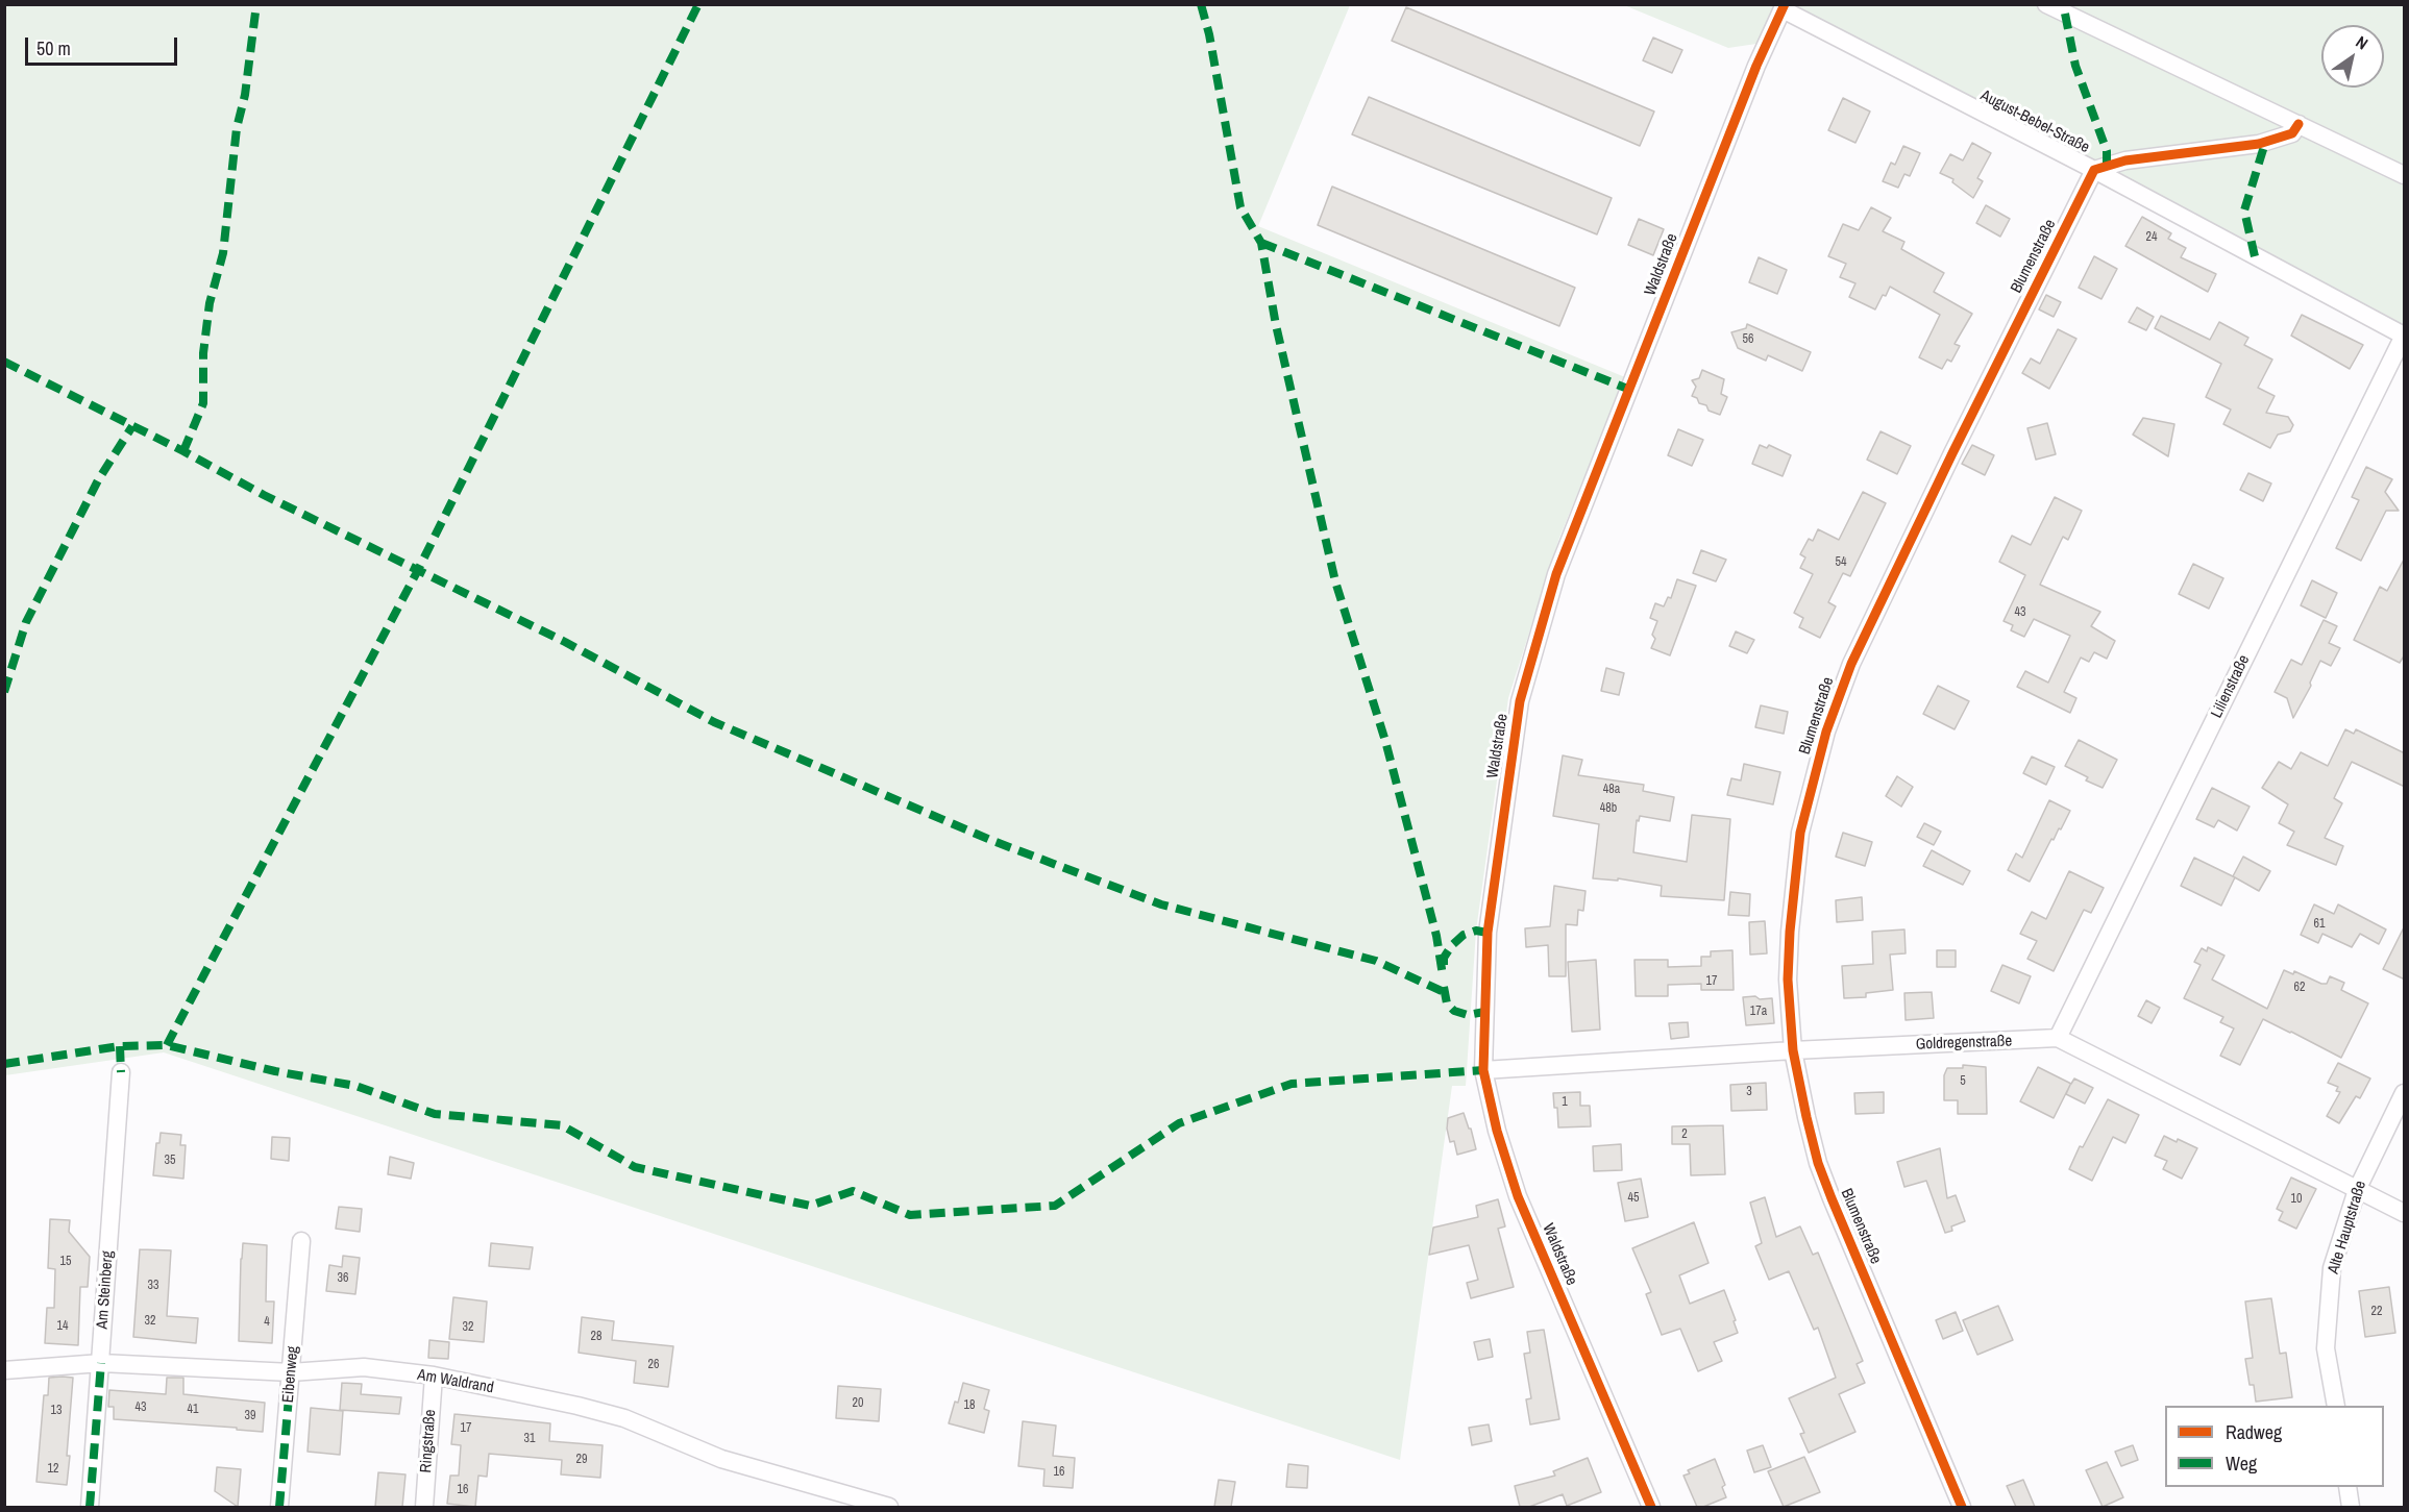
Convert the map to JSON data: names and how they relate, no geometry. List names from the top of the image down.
{
  "streets": {
    "street": [
      "August-Bebel-Straße",
      "Blumenstraße",
      "Waldstraße",
      "Lilienstraße",
      "Goldregenstraße",
      "Alte Hauptstraße",
      "Am Steinberg",
      "Eibenweg",
      "Am Waldrand",
      "Ringstraße"
    ]
  },
  "crossings": [
    ["August-Bebel-Straße", "Blumenstraße"],
    ["August-Bebel-Straße", "Waldstraße"],
    ["August-Bebel-Straße", "Lilienstraße"],
    ["Blumenstraße", "Goldregenstraße"],
    ["Waldstraße", "Goldregenstraße"],
    ["Lilienstraße", "Goldregenstraße"],
    ["Goldregenstraße", "Alte Hauptstraße"],
    ["Am Steinberg", "Am Waldrand"],
    ["Eibenweg", "Am Waldrand"],
    ["Am Waldrand", "Ringstraße"]
  ],
  "house_numbers": [
    "24",
    "56",
    "54",
    "43",
    "48a",
    "48b",
    "61",
    "17",
    "62",
    "17a",
    "5",
    "3",
    "1",
    "2",
    "35",
    "45",
    "10",
    "15",
    "36",
    "33",
    "22",
    "32",
    "4",
    "14",
    "32",
    "28",
    "26",
    "20",
    "18",
    "43",
    "41",
    "13",
    "39",
    "17",
    "31",
    "29",
    "12",
    "16",
    "16"
  ],
  "legend": ["Radweg", "Weg"],
  "scale_bar": "50 m",
  "north": "top right"
}
